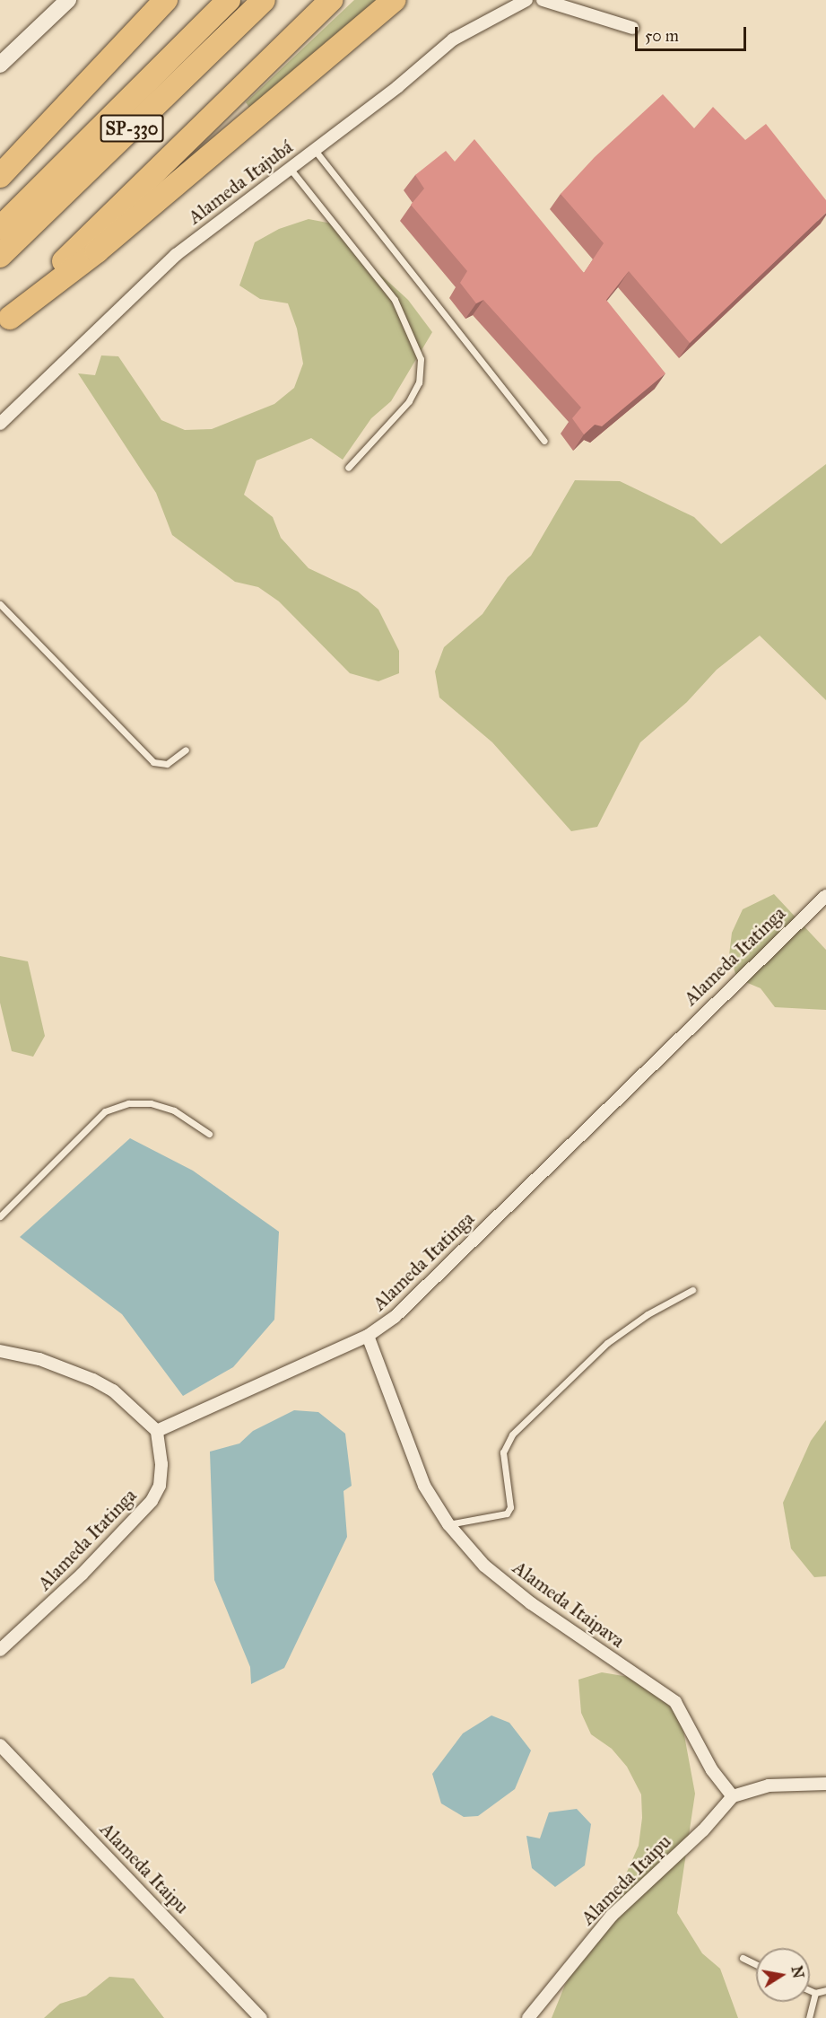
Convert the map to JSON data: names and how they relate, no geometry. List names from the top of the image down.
{
  "streets": {
    "highway": ["SP-330"],
    "street": [
      "Alameda Itajubá",
      "Alameda Itatinga",
      "Alameda Itaipava",
      "Alameda Itaipu"
    ]
  },
  "crossings": [
    ["Alameda Itatinga", "Alameda Itaipava"],
    ["Alameda Itaipava", "Alameda Itaipu"]
  ],
  "scale_bar": "50 m",
  "north": "right"
}
